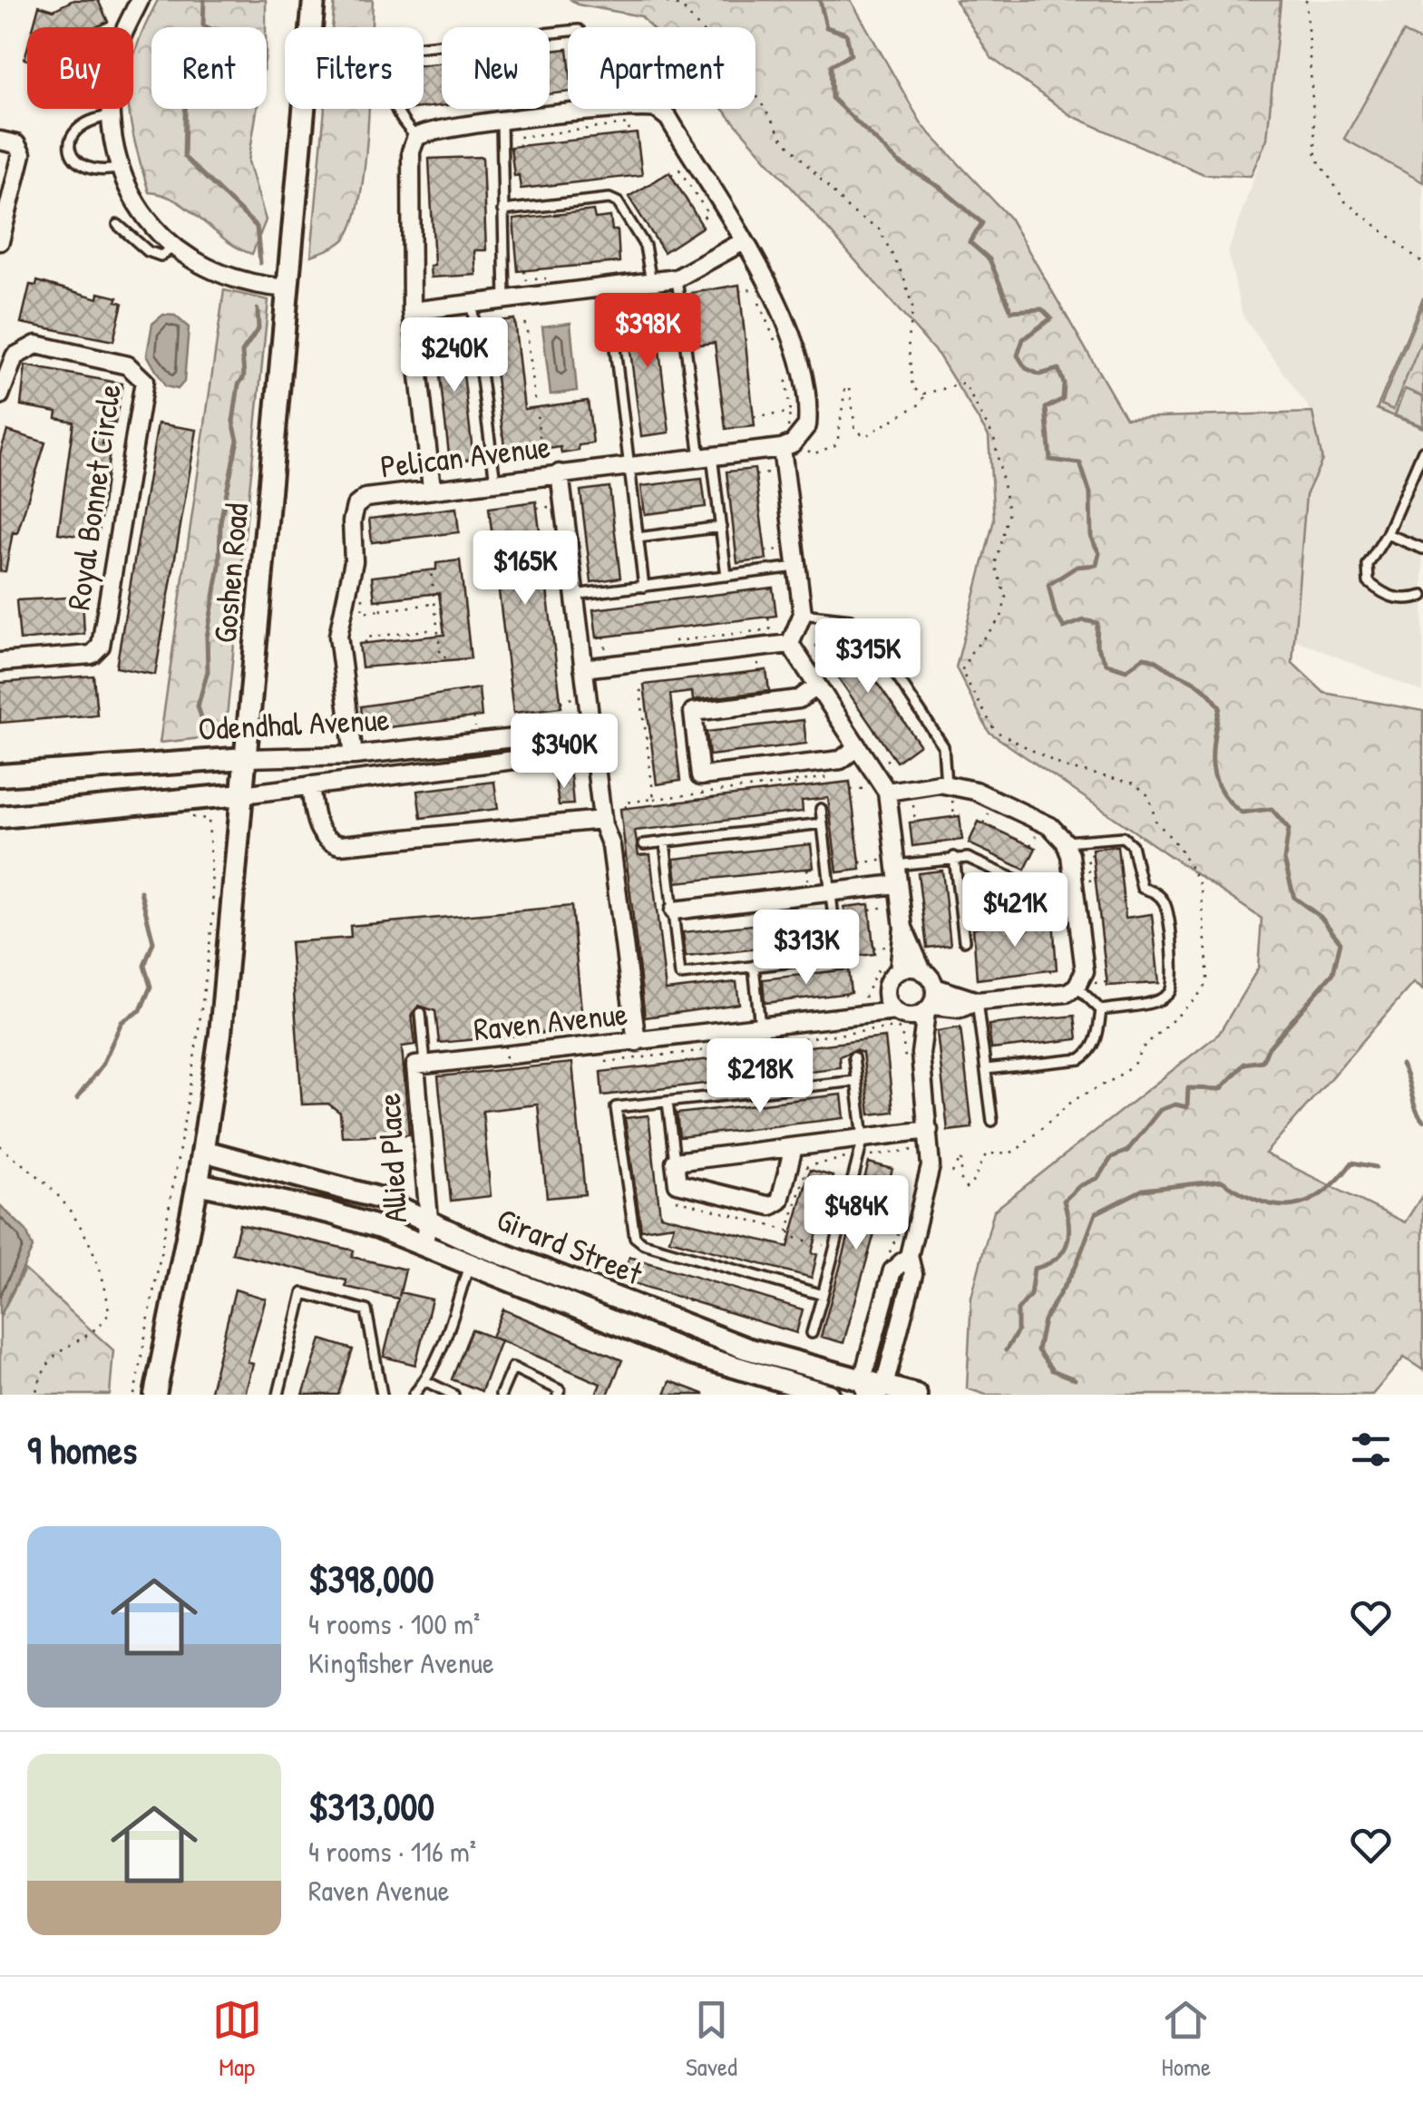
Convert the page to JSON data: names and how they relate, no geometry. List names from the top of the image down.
{
  "streets": {
    "street": [
      "Pelican Avenue",
      "Royal Bonnet Circle",
      "Goshen Road",
      "Odendhal Avenue",
      "Raven Avenue",
      "Allied Place",
      "Girard Street"
    ]
  },
  "crossings": [
    ["Pelican Avenue", "Odendhal Avenue"],
    ["Goshen Road", "Odendhal Avenue"],
    ["Goshen Road", "Girard Street"],
    ["Raven Avenue", "Allied Place"],
    ["Allied Place", "Girard Street"]
  ],
  "page": {
    "chip": [
      "Buy",
      "Rent",
      "Filters",
      "New",
      "Apartment"
    ],
    "price": [
      "$398K",
      "$240K",
      "$165K",
      "$315K",
      "$340K",
      "$421K",
      "$313K",
      "$218K",
      "$484K"
    ],
    "heading": "9 homes",
    "list": [
      {
        "name": "$398,000",
        "note": "4 rooms · 100 m² · Kingfisher Avenue"
      },
      {
        "name": "$313,000",
        "note": "4 rooms · 116 m² · Raven Avenue"
      }
    ],
    "tabs": ["Map", "Saved", "Home"]
  }
}
